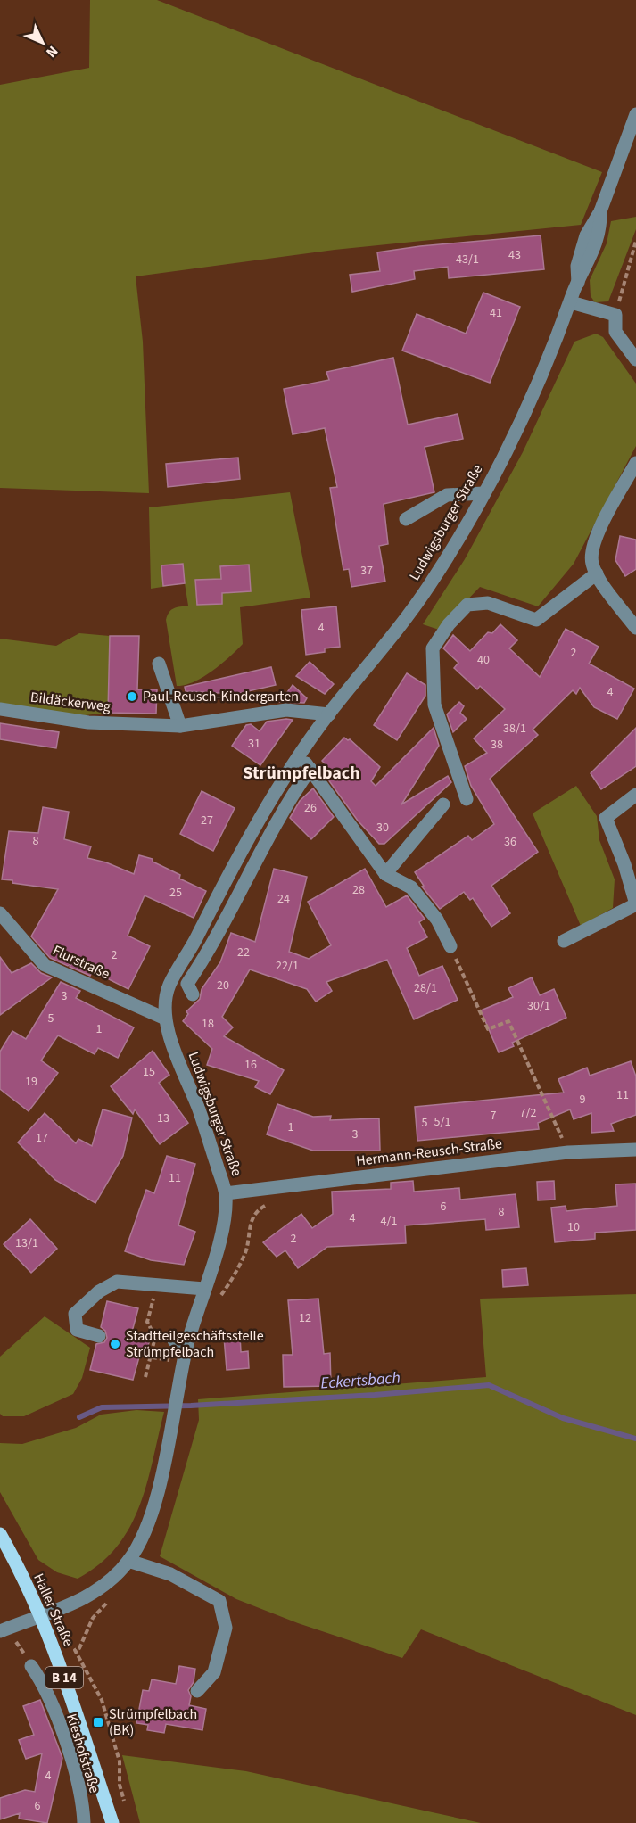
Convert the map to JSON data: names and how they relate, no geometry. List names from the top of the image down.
{
  "streets": {
    "main road": ["Haller Straße", "B 14"],
    "street": [
      "Ludwigsburger Straße",
      "Bildäckerweg",
      "Flurstraße",
      "Hermann-Reusch-Straße",
      "Kieshofstraße"
    ]
  },
  "crossings": [
    ["Ludwigsburger Straße", "Bildäckerweg"],
    ["Ludwigsburger Straße", "Flurstraße"],
    ["Ludwigsburger Straße", "Hermann-Reusch-Straße"],
    ["Ludwigsburger Straße", "Haller Straße"]
  ],
  "districts": ["Strümpfelbach"],
  "water": ["Eckertsbach"],
  "places": {
    "other": ["Paul-Reusch-Kindergarten", "Stadtteilgeschäftsstelle Strümpfelbach"],
    "transit": ["Strümpfelbach (BK)"]
  },
  "house_numbers": [
    "43",
    "43/1",
    "41",
    "37",
    "4",
    "2",
    "40",
    "4",
    "38/1",
    "31",
    "38",
    "26",
    "27",
    "30",
    "8",
    "36",
    "28",
    "25",
    "24",
    "22",
    "2",
    "22/1",
    "20",
    "28/1",
    "3",
    "30/1",
    "5",
    "18",
    "1",
    "16",
    "15",
    "19",
    "11",
    "9",
    "7/2",
    "7",
    "13",
    "5/1",
    "5",
    "1",
    "3",
    "17",
    "11",
    "6",
    "8",
    "4",
    "4/1",
    "10",
    "2",
    "13/1",
    "12",
    "4",
    "6"
  ],
  "north": "bottom right"
}
